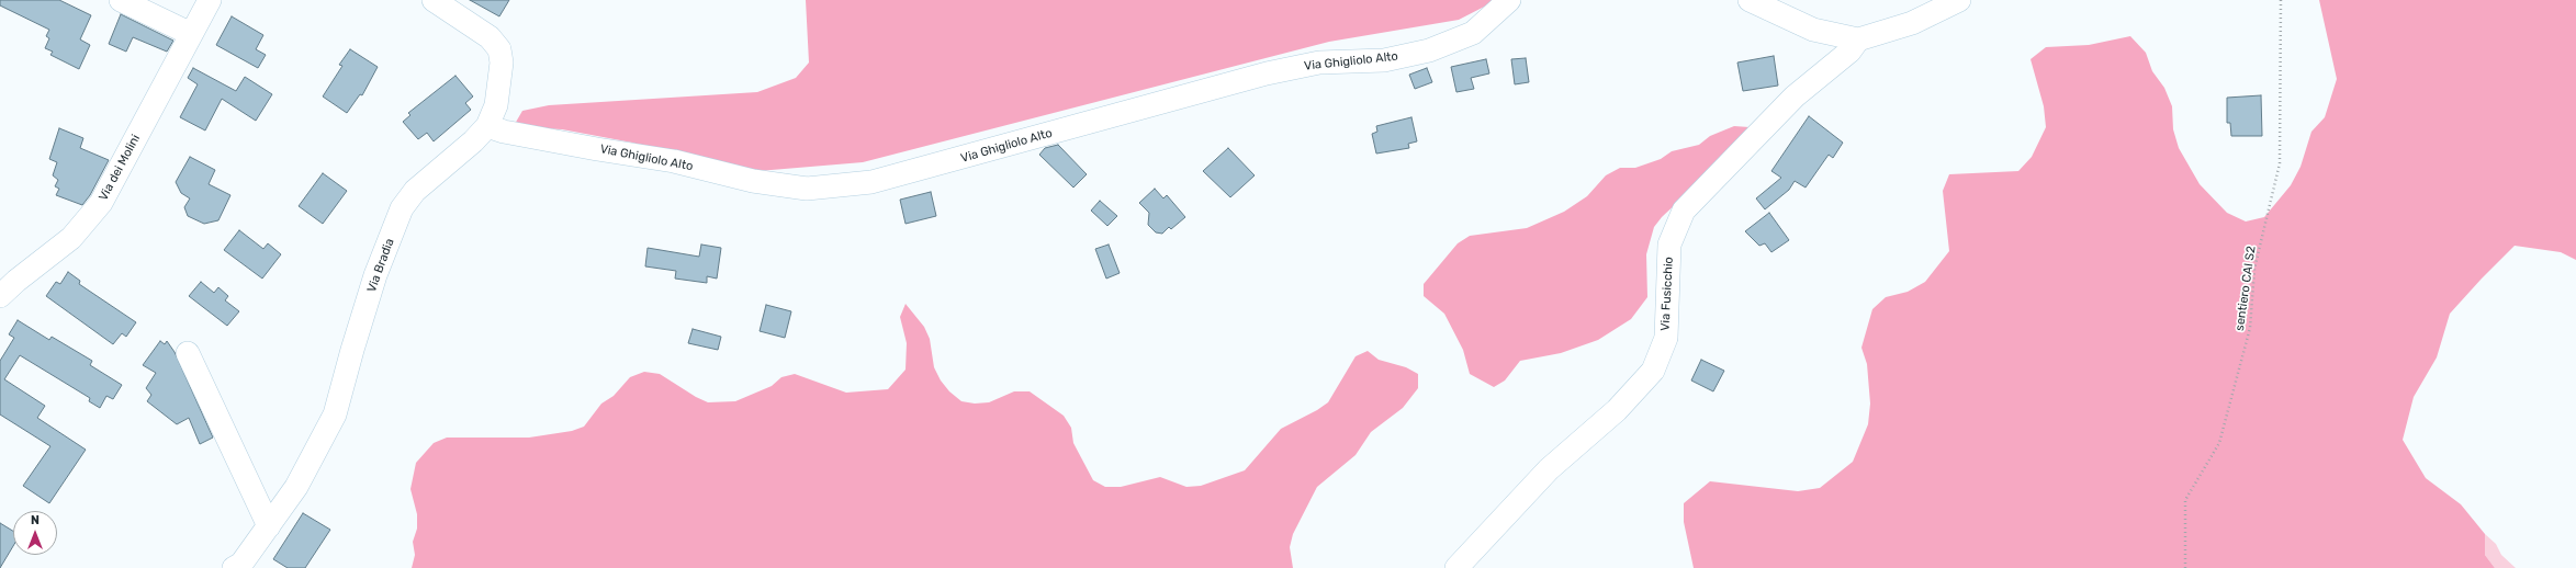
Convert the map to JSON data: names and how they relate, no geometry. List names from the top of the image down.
{
  "streets": {
    "street": [
      "Via Ghigliolo Alto",
      "Via dei Molini",
      "Via Bradia",
      "Via Fusicchio"
    ],
    "path": ["sentiero CAI S2"]
  },
  "crossings": [
    ["Via Ghigliolo Alto", "Via Bradia"]
  ],
  "north": "top"
}
